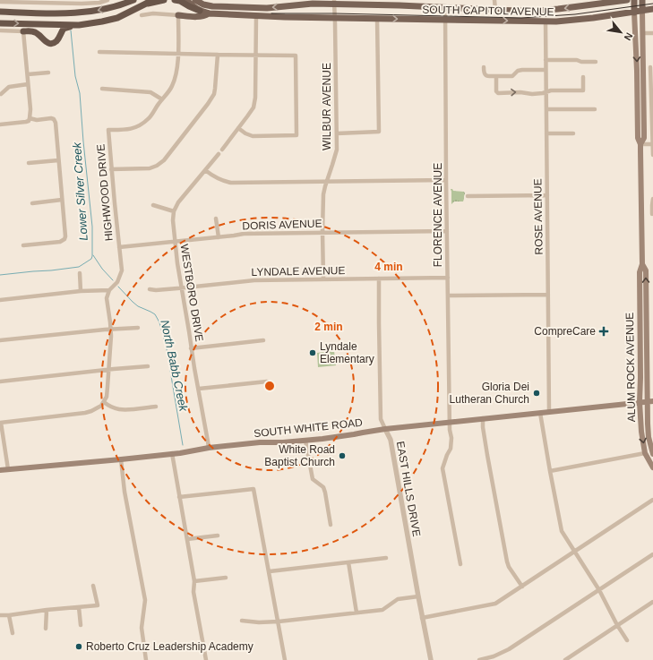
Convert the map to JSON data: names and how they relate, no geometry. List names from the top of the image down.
{
  "streets": {
    "main road": ["SOUTH CAPITOL AVENUE", "ALUM ROCK AVENUE", "SOUTH WHITE ROAD"],
    "street": [
      "WILBUR AVENUE",
      "HIGHWOOD DRIVE",
      "FLORENCE AVENUE",
      "ROSE AVENUE",
      "DORIS AVENUE",
      "LYNDALE AVENUE",
      "WESTBORO DRIVE",
      "EAST HILLS DRIVE"
    ]
  },
  "crossings": [
    ["SOUTH CAPITOL AVENUE", "WILBUR AVENUE"],
    ["SOUTH CAPITOL AVENUE", "FLORENCE AVENUE"],
    ["SOUTH CAPITOL AVENUE", "ROSE AVENUE"],
    ["SOUTH CAPITOL AVENUE", "ALUM ROCK AVENUE"],
    ["WILBUR AVENUE", "DORIS AVENUE"],
    ["WILBUR AVENUE", "LYNDALE AVENUE"],
    ["HIGHWOOD DRIVE", "DORIS AVENUE"],
    ["FLORENCE AVENUE", "DORIS AVENUE"],
    ["FLORENCE AVENUE", "LYNDALE AVENUE"],
    ["FLORENCE AVENUE", "SOUTH WHITE ROAD"],
    ["ROSE AVENUE", "SOUTH WHITE ROAD"],
    ["DORIS AVENUE", "WESTBORO DRIVE"],
    ["LYNDALE AVENUE", "WESTBORO DRIVE"],
    ["LYNDALE AVENUE", "EAST HILLS DRIVE"],
    ["WESTBORO DRIVE", "SOUTH WHITE ROAD"],
    ["ALUM ROCK AVENUE", "SOUTH WHITE ROAD"],
    ["SOUTH WHITE ROAD", "EAST HILLS DRIVE"]
  ],
  "water": ["Lower Silver Creek", "North Babb Creek"],
  "places": {
    "health": ["CompreCare"],
    "other": [
      "Lyndale Elementary",
      "Gloria Dei Lutheran Church",
      "White Road Baptist Church",
      "Roberto Cruz Leadership Academy"
    ]
  },
  "north": "bottom right",
  "rings": ["4 min", "2 min"]
}
